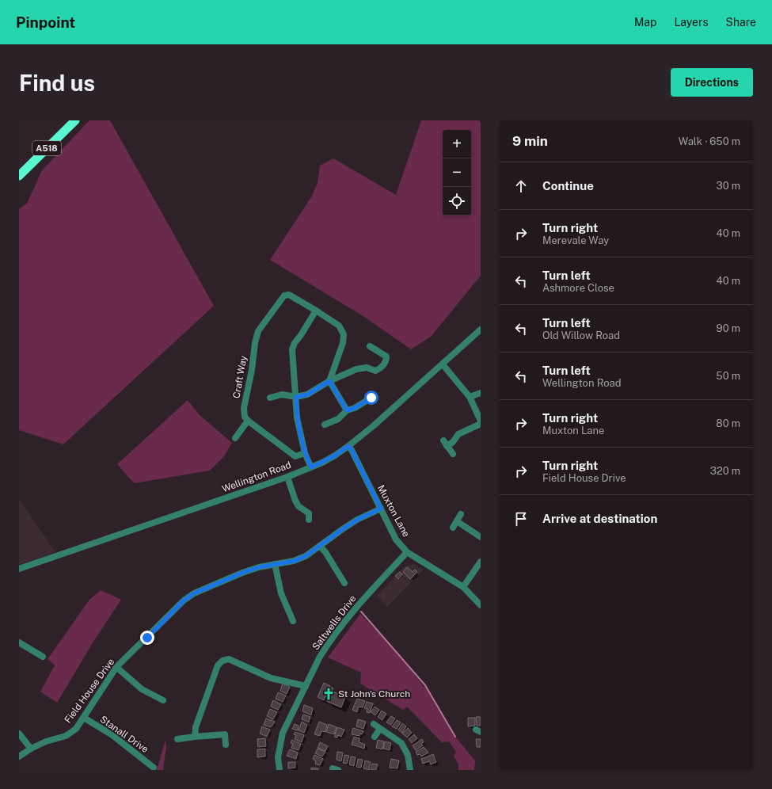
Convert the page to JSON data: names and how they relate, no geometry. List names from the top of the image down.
{
  "streets": {
    "highway": ["A518"],
    "street": [
      "Craft Way",
      "Wellington Road",
      "Muxton Lane",
      "Saltwells Drive",
      "Field House Drive",
      "Stanall Drive"
    ]
  },
  "crossings": [
    ["Wellington Road", "Muxton Lane"],
    ["Muxton Lane", "Saltwells Drive"],
    ["Muxton Lane", "Field House Drive"],
    ["Field House Drive", "Stanall Drive"]
  ],
  "places": {
    "church": ["St John's Church"]
  },
  "page": {
    "header": "Pinpoint",
    "nav": ["Map", "Layers", "Share"],
    "buttons": "Directions",
    "title": "Find us",
    "heading": ["9 min", "Walk · 650 m"],
    "map_buttons": ["+", "−"],
    "list": [
      ["Continue", "30 m"],
      ["Turn right", "Merevale Way", "40 m"],
      ["Turn left", "Ashmore Close", "40 m"],
      ["Turn left", "Old Willow Road", "90 m"],
      ["Turn left", "Wellington Road", "50 m"],
      ["Turn right", "Muxton Lane", "80 m"],
      ["Turn right", "Field House Drive", "320 m"],
      "Arrive at destination"
    ]
  }
}
